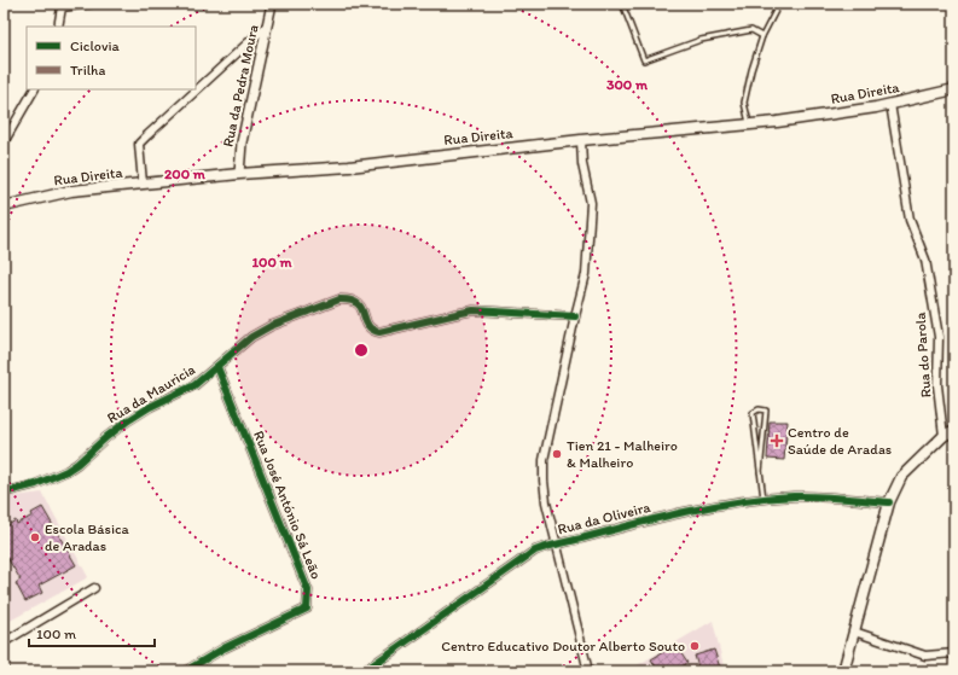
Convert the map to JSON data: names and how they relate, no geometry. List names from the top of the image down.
{
  "streets": {
    "main road": ["Rua Direita"],
    "street": [
      "Rua da Pedra Moura",
      "Rua do Parola",
      "Rua da Mauricia",
      "Rua José António Sá Leão",
      "Rua da Oliveira"
    ]
  },
  "crossings": [
    ["Rua da Pedra Moura", "Rua Direita"],
    ["Rua Direita", "Rua do Parola"],
    ["Rua da Mauricia", "Rua José António Sá Leão"]
  ],
  "places": {
    "health": ["Centro de Saúde de Aradas"],
    "other": ["Tien 21 - Malheiro & Malheiro", "Escola Básica de Aradas", "Centro Educativo Doutor Alberto Souto"]
  },
  "legend": ["Ciclovia", "Trilha"],
  "scale_bar": "100 m",
  "rings": ["300 m", "200 m", "100 m"]
}
